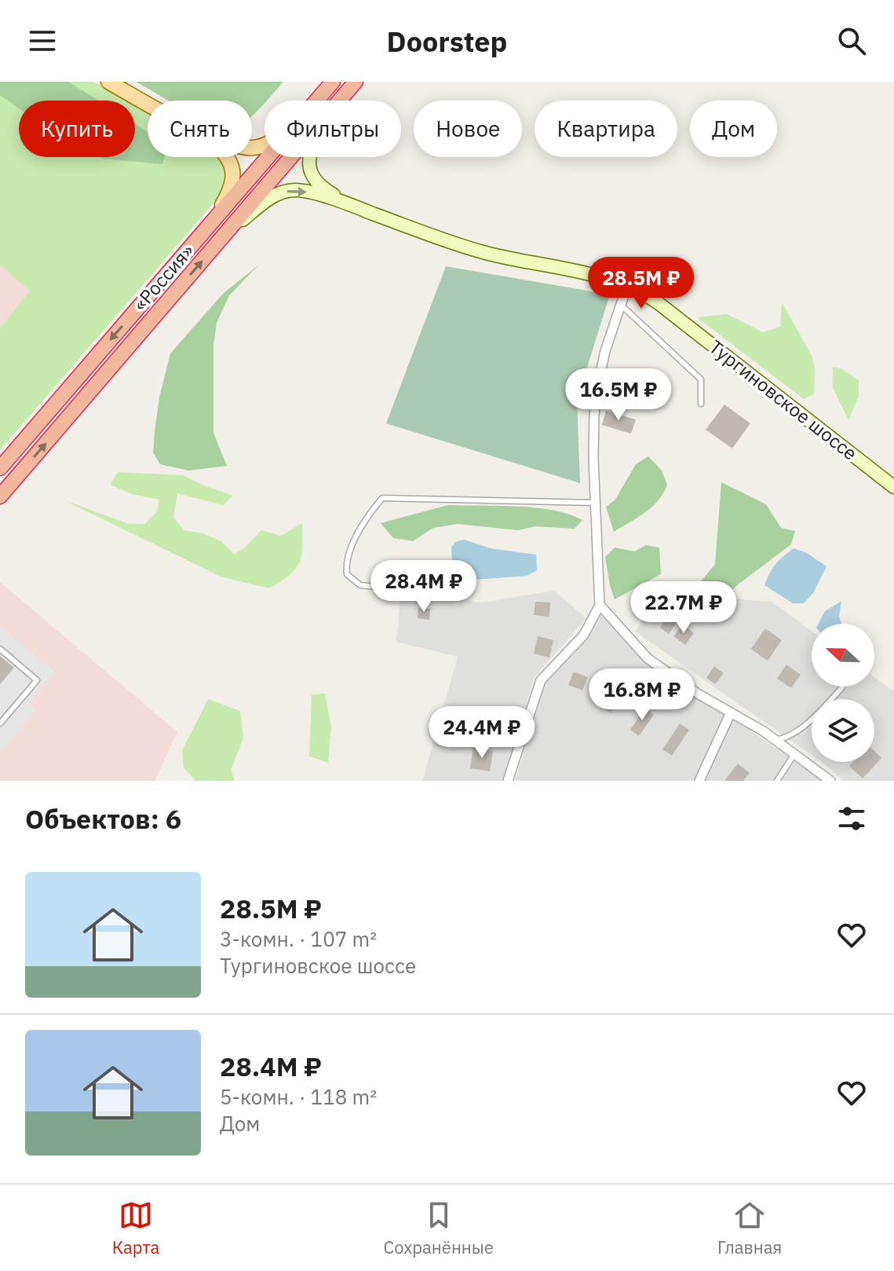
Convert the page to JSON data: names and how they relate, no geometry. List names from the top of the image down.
{
  "streets": {
    "highway": ["«Россия»"],
    "main road": ["Тургиновское шоссе"]
  },
  "crossings": [
    ["«Россия»", "Тургиновское шоссе"]
  ],
  "north": "left",
  "page": {
    "header": "Doorstep",
    "chip": [
      "Купить",
      "Снять",
      "Фильтры",
      "Новое",
      "Квартира",
      "Дом"
    ],
    "price": [
      "28.5M ₽",
      "16.5M ₽",
      "28.4M ₽",
      "22.7M ₽",
      "16.8M ₽",
      "24.4M ₽"
    ],
    "heading": "Объектов: 6",
    "list": [
      {
        "name": "28.5M ₽",
        "note": "3-комн. · 107 m² · Тургиновское шоссе"
      },
      {
        "name": "28.4M ₽",
        "note": "5-комн. · 118 m² · Дом"
      }
    ],
    "tabs": ["Карта", "Сохранённые", "Главная"]
  }
}
